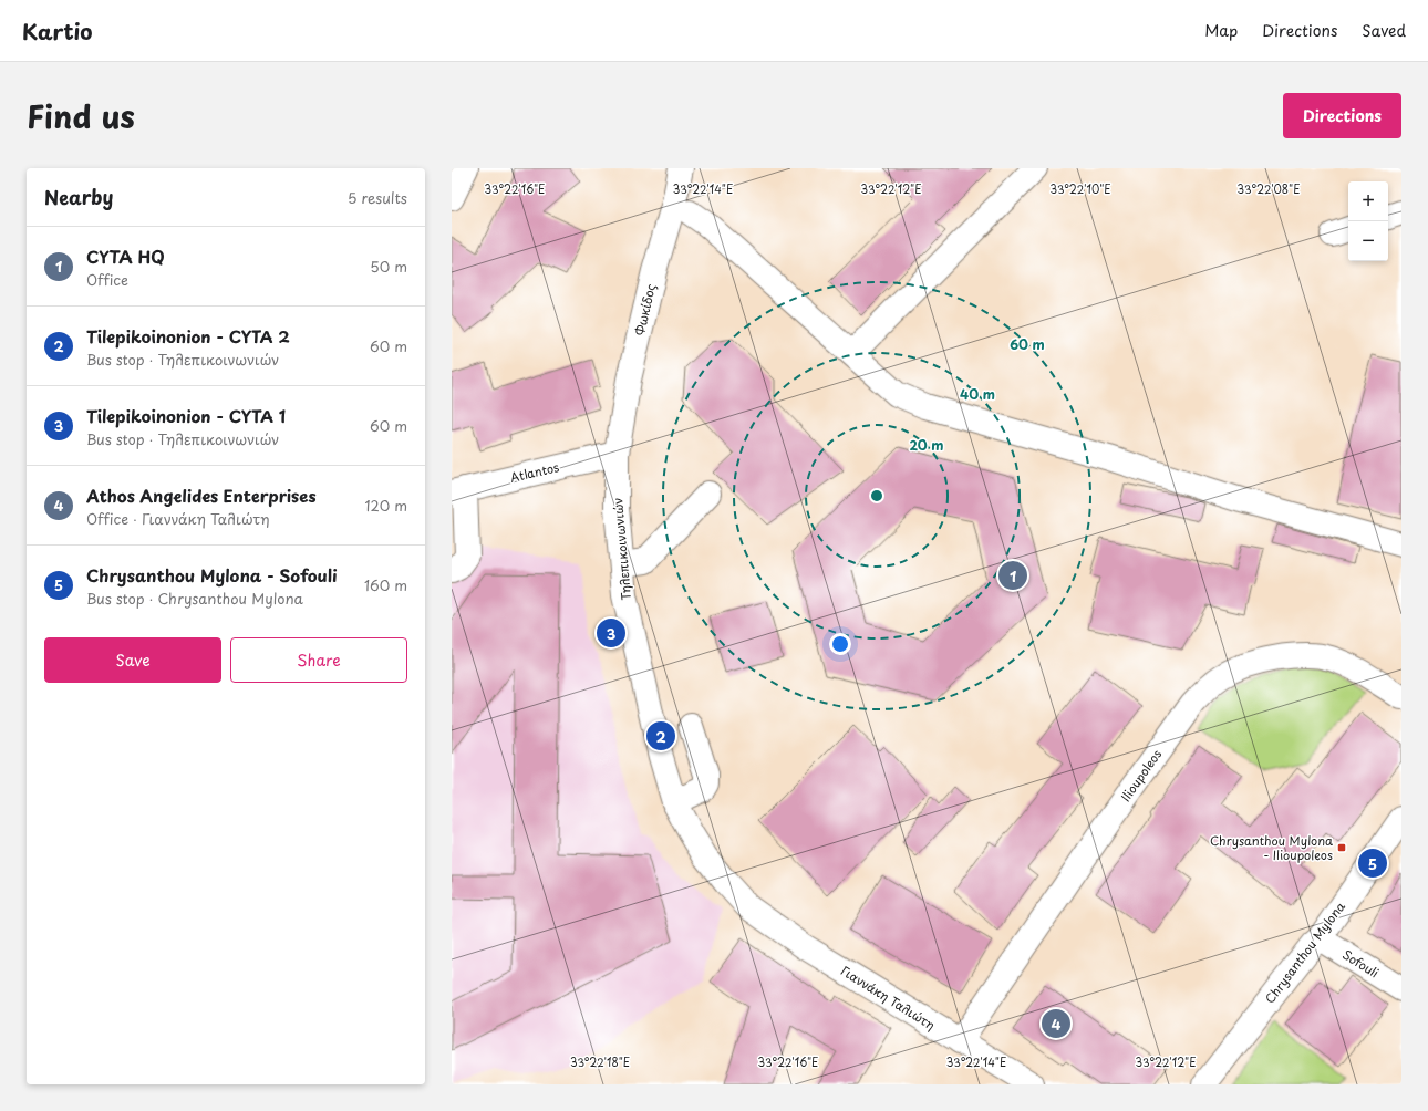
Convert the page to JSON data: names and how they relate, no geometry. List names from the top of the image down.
{
  "streets": {
    "street": [
      "Φωκίδος",
      "Atlantos",
      "Τηλεπικοινωνιών",
      "Ilioupoleos",
      "Chrysanthou Mylona",
      "Sofouli",
      "Γιαννάκη Ταλιώτη"
    ]
  },
  "crossings": [
    ["Φωκίδος", "Atlantos"],
    ["Φωκίδος", "Τηλεπικοινωνιών"],
    ["Atlantos", "Τηλεπικοινωνιών"],
    ["Τηλεπικοινωνιών", "Γιαννάκη Ταλιώτη"],
    ["Ilioupoleos", "Γιαννάκη Ταλιώτη"],
    ["Chrysanthou Mylona", "Sofouli"]
  ],
  "places": {
    "transit": ["Chrysanthou Mylona - Ilioupoleos"]
  },
  "page": {
    "header": "Kartio",
    "nav": ["Map", "Directions", "Saved"],
    "title": "Find us",
    "buttons": [
      "Directions",
      ["Save", "Share"]
    ],
    "heading": ["Nearby", "5 results"],
    "map_buttons": ["+", "−"],
    "list": [
      {
        "mark": "1",
        "name": "CYTA HQ",
        "note": "Office",
        "value": "50 m"
      },
      {
        "mark": "2",
        "name": "Tilepikoinonion - CYTA 2",
        "note": "Bus stop · Τηλεπικοινωνιών",
        "value": "60 m"
      },
      {
        "mark": "3",
        "name": "Tilepikoinonion - CYTA 1",
        "note": "Bus stop · Τηλεπικοινωνιών",
        "value": "60 m"
      },
      {
        "mark": "4",
        "name": "Athos Angelides Enterprises",
        "note": "Office · Γιαννάκη Ταλιώτη",
        "value": "120 m"
      },
      {
        "mark": "5",
        "name": "Chrysanthou Mylona - Sofouli",
        "note": "Bus stop · Chrysanthou Mylona",
        "value": "160 m"
      }
    ],
    "pins": [
      "1",
      "3",
      "2",
      "5",
      "4"
    ]
  },
  "coordinates": [
    "33°22'16\"E",
    "33°22'14\"E",
    "33°22'12\"E",
    "33°22'10\"E",
    "33°22'08\"E",
    "33°22'18\"E"
  ],
  "rings": ["60 m", "40 m", "20 m"]
}
